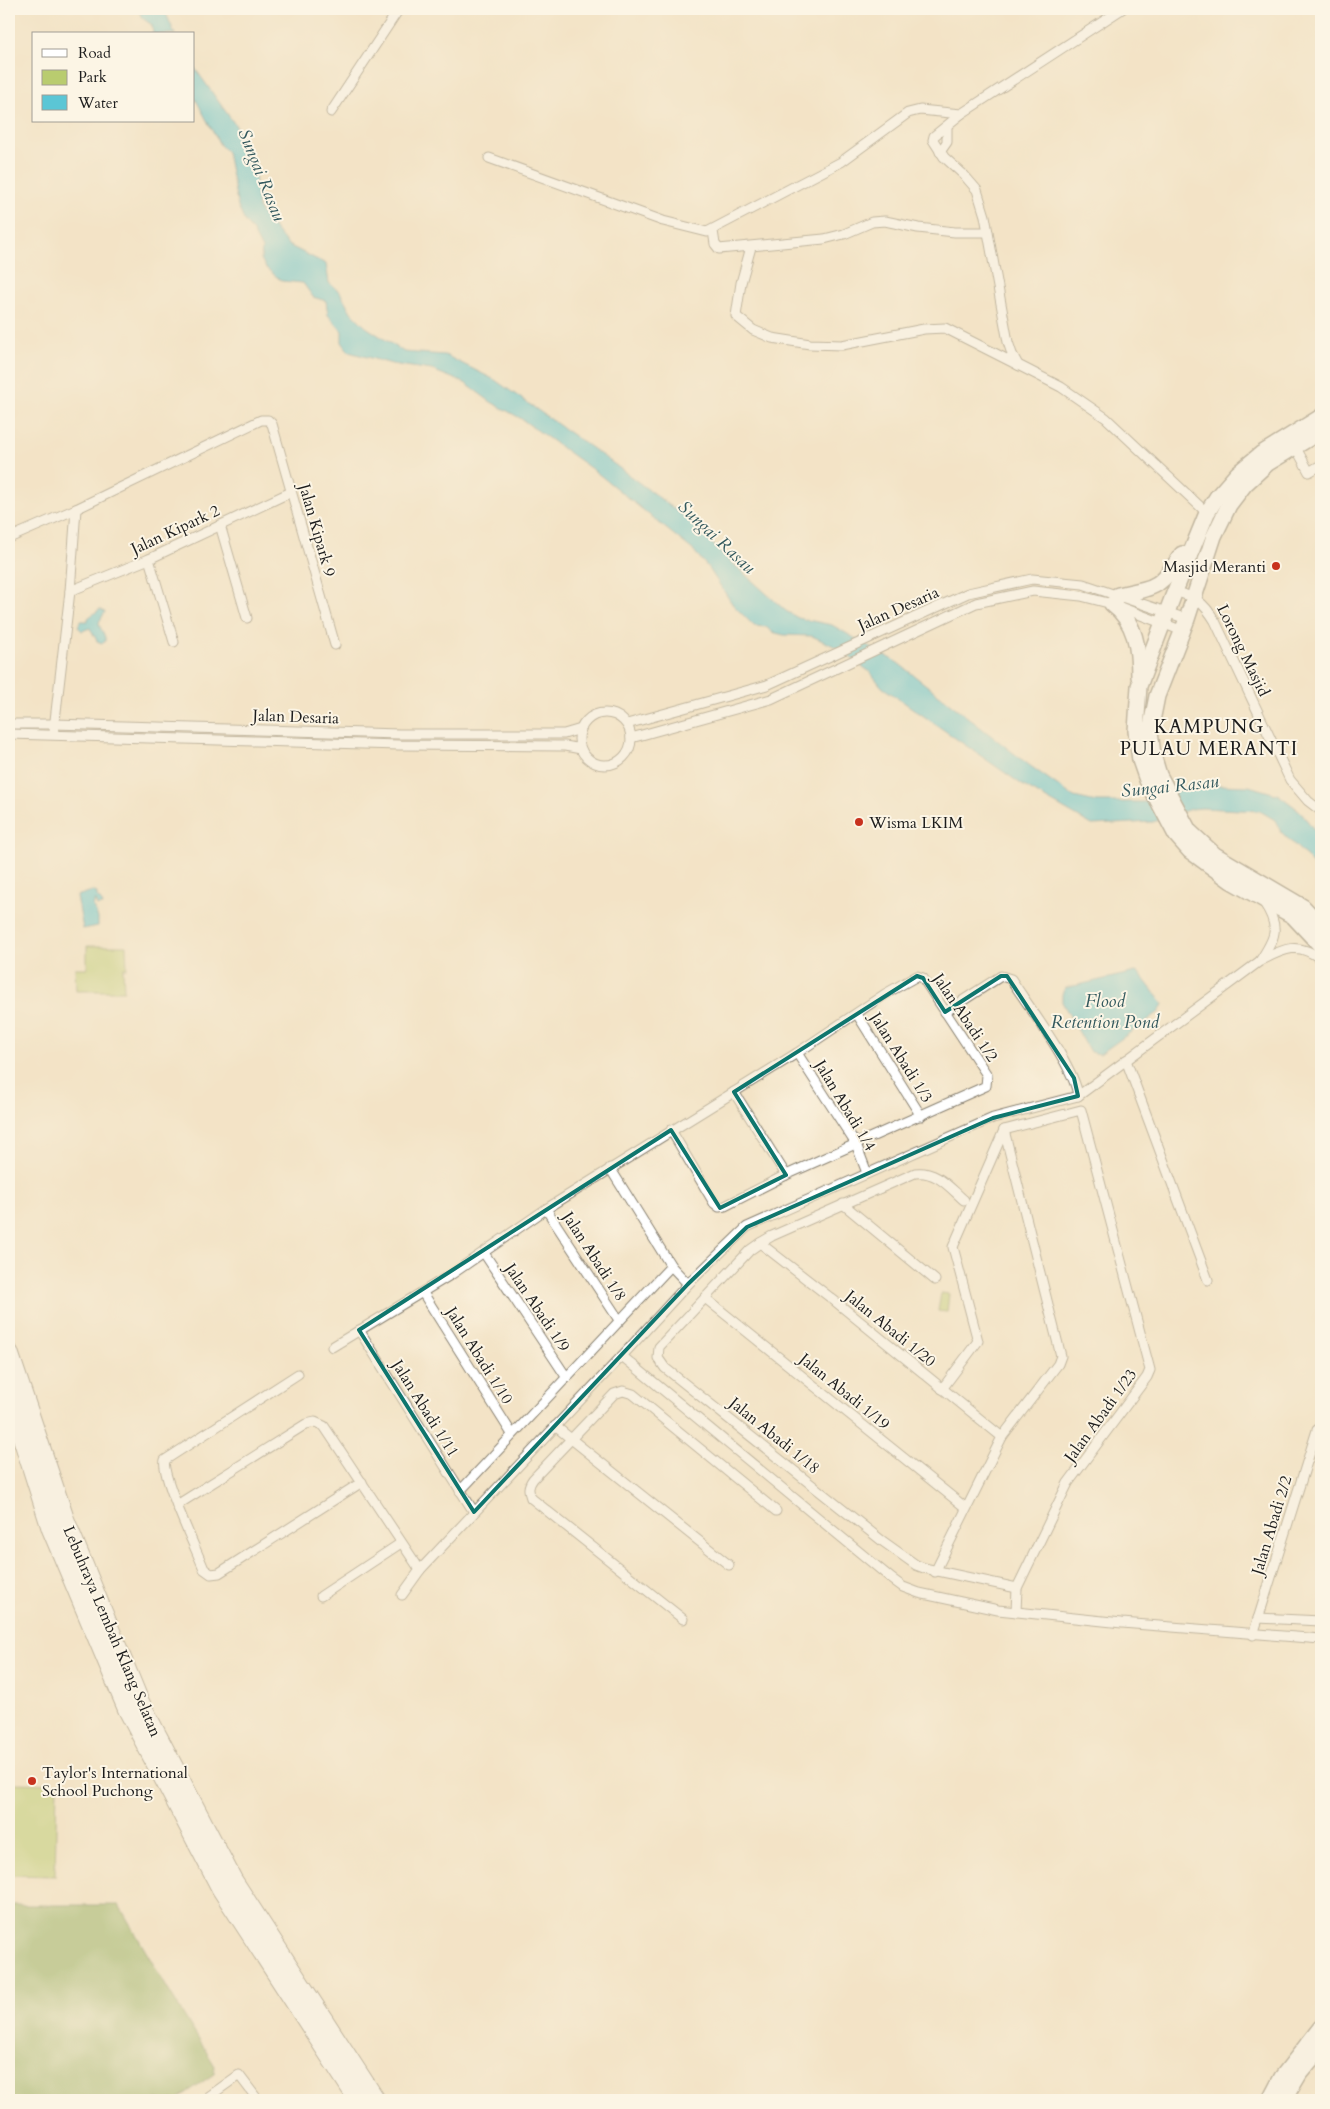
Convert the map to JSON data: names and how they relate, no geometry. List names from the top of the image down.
{
  "streets": {
    "highway": ["Lebuhraya Lembah Klang Selatan"],
    "street": [
      "Jalan Kipark 2",
      "Jalan Kipark 9",
      "Jalan Desaria",
      "Lorong Masjid",
      "Jalan Abadi 1/2",
      "Jalan Abadi 1/3",
      "Jalan Abadi 1/4",
      "Jalan Abadi 1/8",
      "Jalan Abadi 1/9",
      "Jalan Abadi 1/20",
      "Jalan Abadi 1/10",
      "Jalan Abadi 1/19",
      "Jalan Abadi 1/11",
      "Jalan Abadi 1/23",
      "Jalan Abadi 1/18",
      "Jalan Abadi 2/2"
    ]
  },
  "crossings": [
    ["Jalan Kipark 2", "Jalan Kipark 9"],
    ["Jalan Abadi 1/2", "Jalan Abadi 1/3"],
    ["Jalan Abadi 1/20", "Jalan Abadi 1/18"],
    ["Jalan Abadi 1/19", "Jalan Abadi 1/18"],
    ["Jalan Abadi 1/23", "Jalan Abadi 1/18"]
  ],
  "districts": ["KAMPUNG PULAU MERANTI"],
  "water": ["Sungai Rasau", "Flood Retention Pond"],
  "places": ["Masjid Meranti", "Wisma LKIM", "Taylor's International School Puchong"],
  "legend": ["Road", "Park", "Water"]
}
